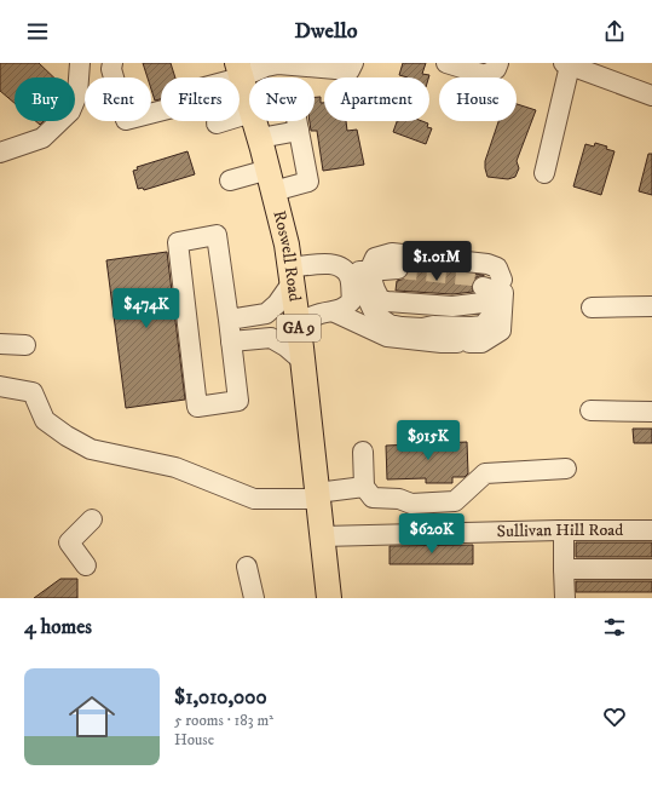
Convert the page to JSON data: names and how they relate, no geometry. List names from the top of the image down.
{
  "streets": {
    "main road": ["Roswell Road", "GA 9"],
    "street": ["Sullivan Hill Road"]
  },
  "crossings": [
    ["Roswell Road", "Sullivan Hill Road"]
  ],
  "page": {
    "header": "Dwello",
    "chip": [
      "Buy",
      "Rent",
      "Filters",
      "New",
      "Apartment",
      "House"
    ],
    "price": [
      "$1.01M",
      "$474K",
      "$915K",
      "$620K"
    ],
    "heading": "4 homes",
    "list": [
      {
        "name": "$1,010,000",
        "note": "5 rooms · 183 m² · House"
      }
    ]
  }
}
